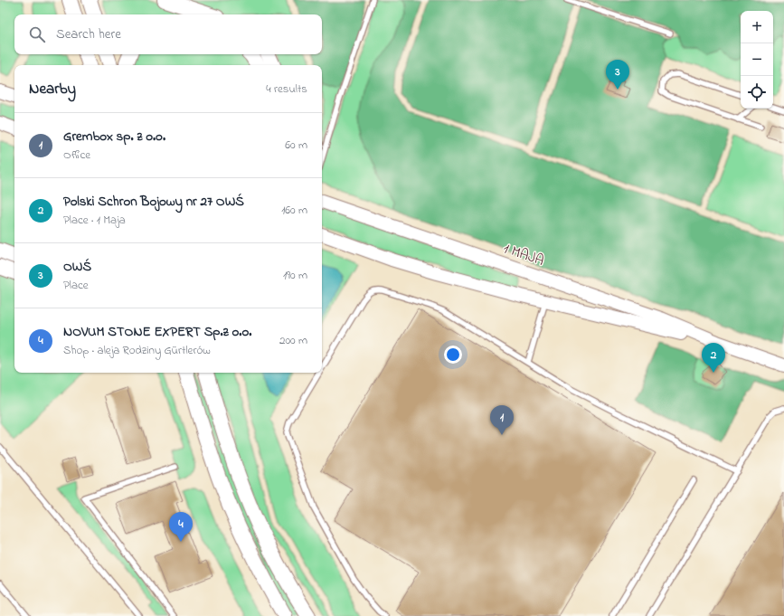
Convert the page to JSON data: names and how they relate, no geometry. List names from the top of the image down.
{
  "streets": {
    "street": ["1 MAJA"]
  },
  "page": {
    "map_buttons": ["+", "−"],
    "search": "Search here",
    "pins": [
      "3",
      "2",
      "1",
      "4"
    ],
    "heading": ["Nearby", "4 results"],
    "list": [
      {
        "mark": "1",
        "name": "Grembox sp. z o.o.",
        "note": "Office",
        "value": "60 m"
      },
      {
        "mark": "2",
        "name": "Polski Schron Bojowy nr 27 OWŚ",
        "note": "Place · 1 Maja",
        "value": "160 m"
      },
      {
        "mark": "3",
        "name": "OWŚ",
        "note": "Place",
        "value": "190 m"
      },
      {
        "mark": "4",
        "name": "NOVUM STONE EXPERT Sp.z o.o.",
        "note": "Shop · aleja Rodziny Gürtlerów",
        "value": "200 m"
      }
    ]
  }
}
